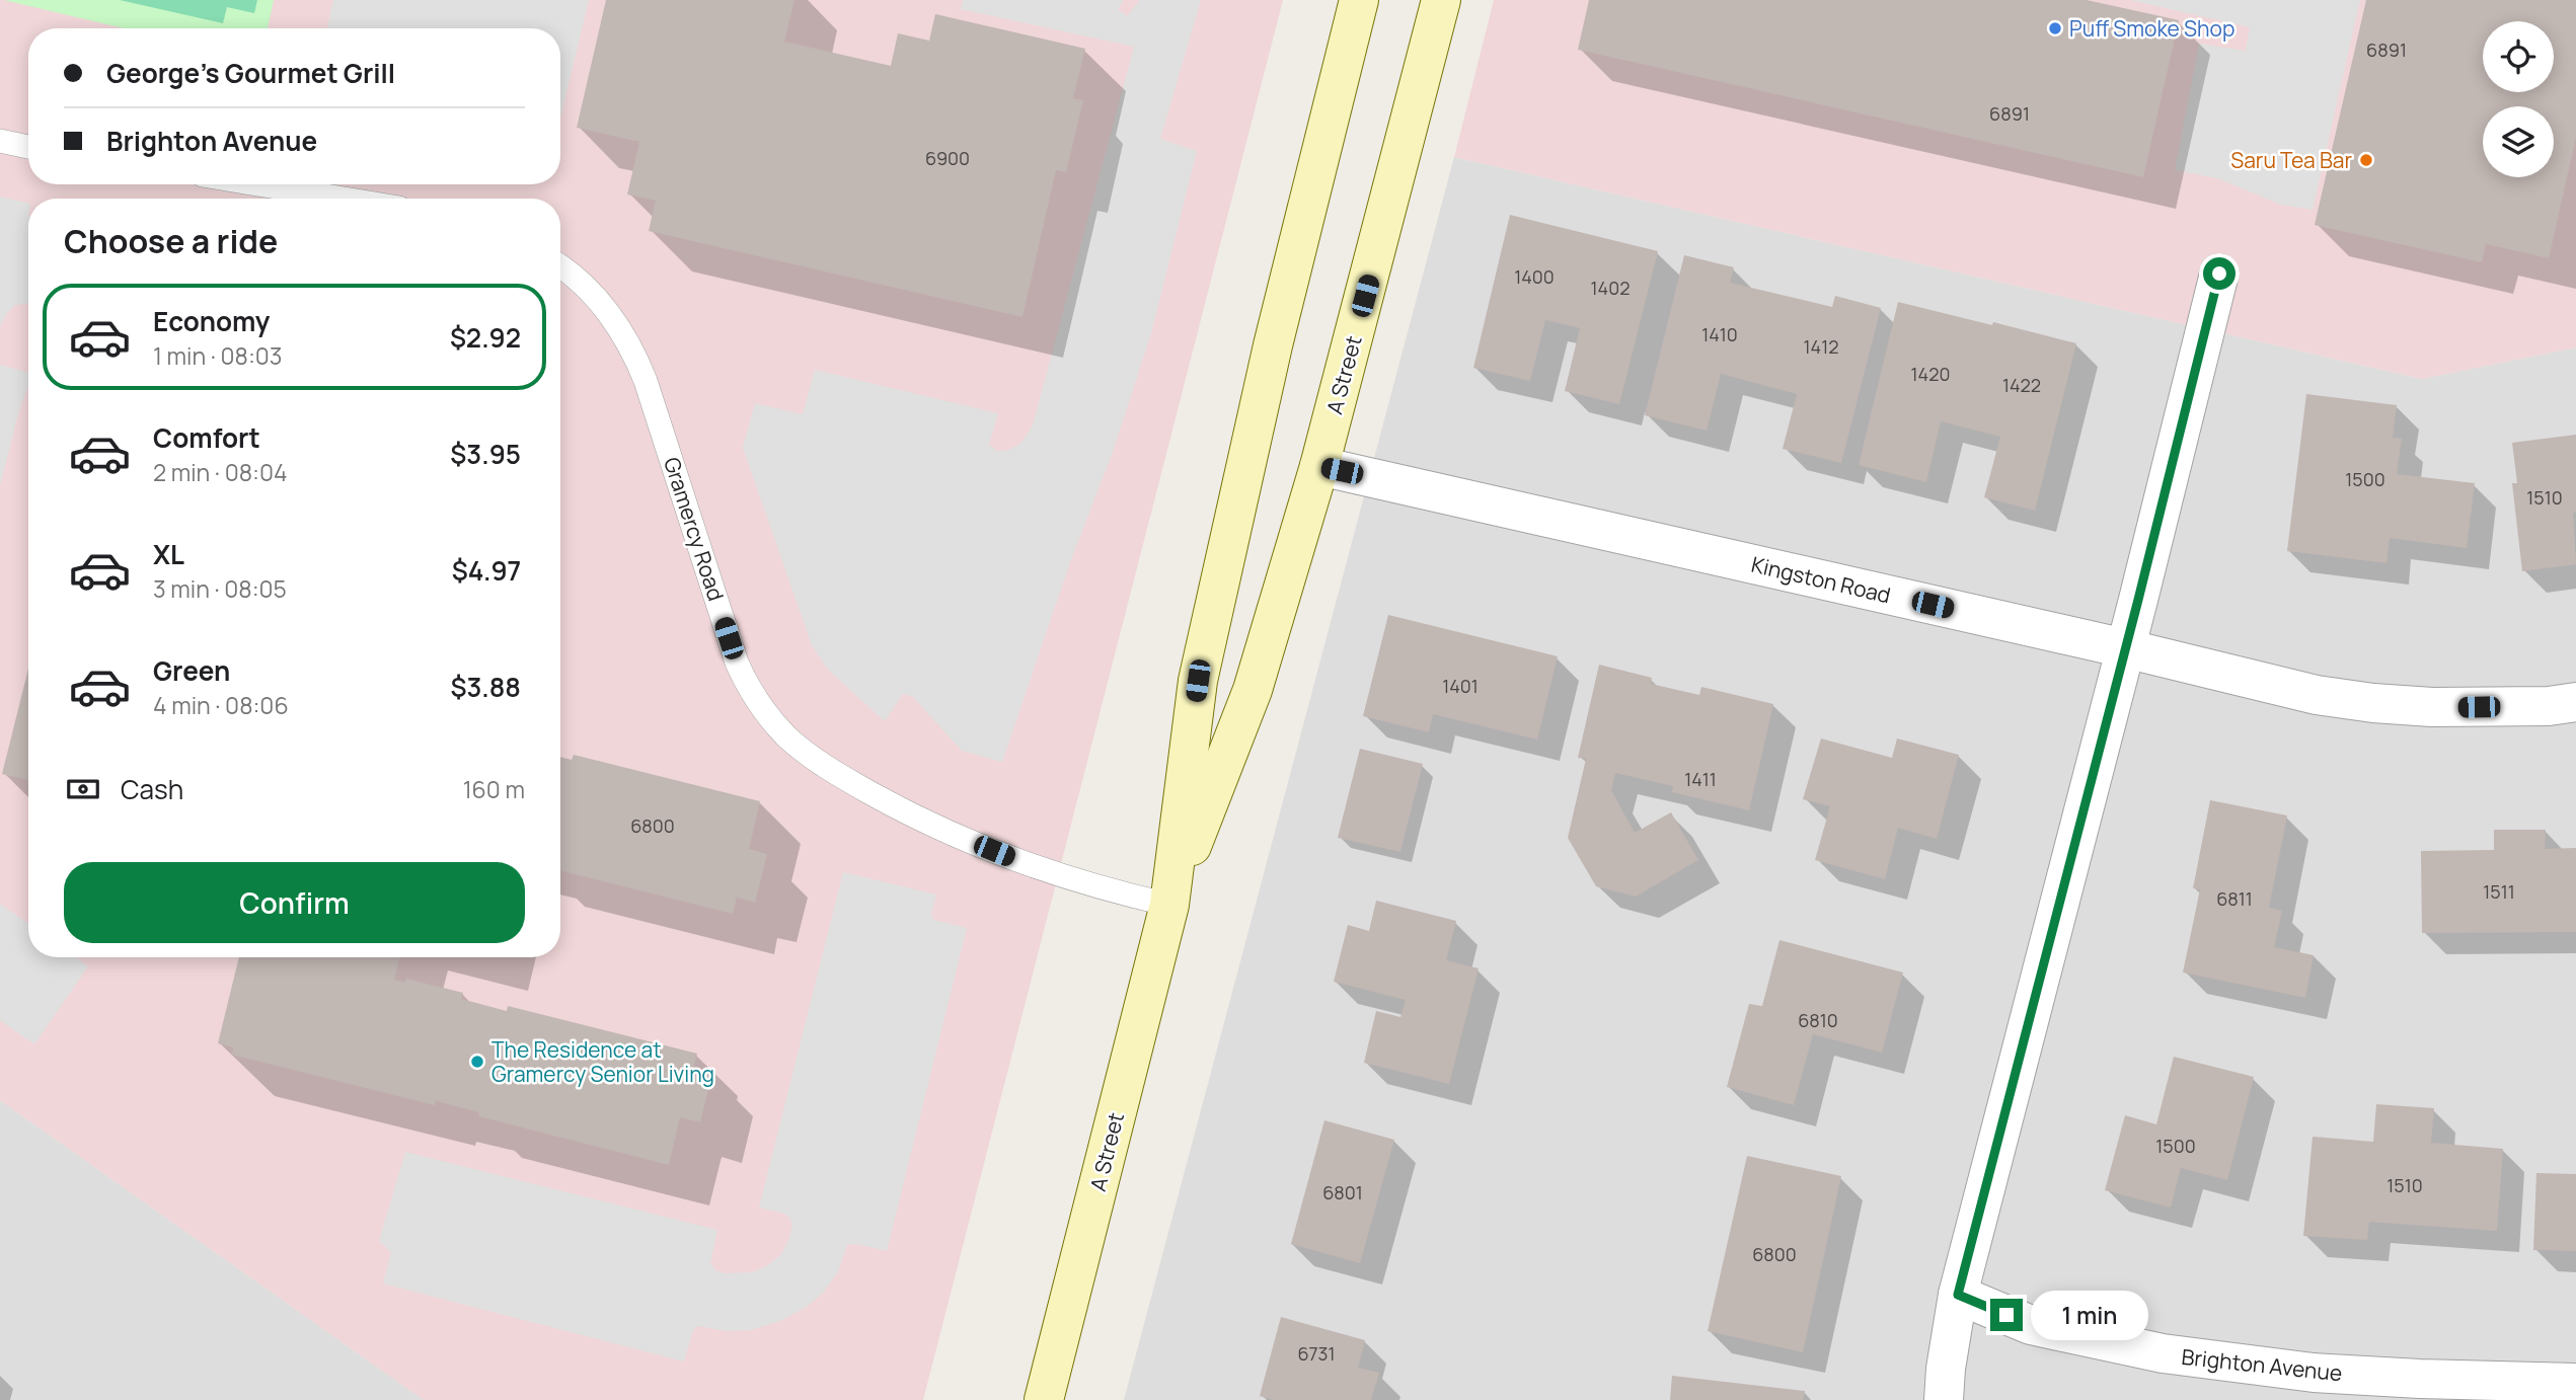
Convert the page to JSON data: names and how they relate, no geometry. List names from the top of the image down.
{
  "streets": {
    "main road": ["A Street"],
    "street": ["Kingston Road", "Brighton Avenue"],
    "lane": ["Gramercy Road"]
  },
  "crossings": [
    ["A Street", "Gramercy Road"],
    ["A Street", "Kingston Road"]
  ],
  "places": ["Puff Smoke Shop", "Saru Tea Bar", "The Residence at Gramercy Senior Living"],
  "house_numbers": [
    "6891",
    "6891",
    "6900",
    "1400",
    "1402",
    "1410",
    "1412",
    "1420",
    "1422",
    "1500",
    "1510",
    "1401",
    "1411",
    "6800",
    "1511",
    "6811",
    "6810",
    "1500",
    "1510",
    "6801",
    "6800",
    "6731"
  ],
  "page": {
    "banner": ["George’s Gourmet Grill", "Brighton Avenue"],
    "heading": "Choose a ride",
    "list": [
      {
        "name": "Economy",
        "note": "1 min · 08:03",
        "value": "$2.92"
      },
      {
        "name": "Comfort",
        "note": "2 min · 08:04",
        "value": "$3.95"
      },
      {
        "name": "XL",
        "note": "3 min · 08:05",
        "value": "$4.97"
      },
      {
        "name": "Green",
        "note": "4 min · 08:06",
        "value": "$3.88"
      }
    ],
    "pay": ["Cash", "160 m"],
    "buttons": "Confirm",
    "bubble": "1 min"
  }
}
